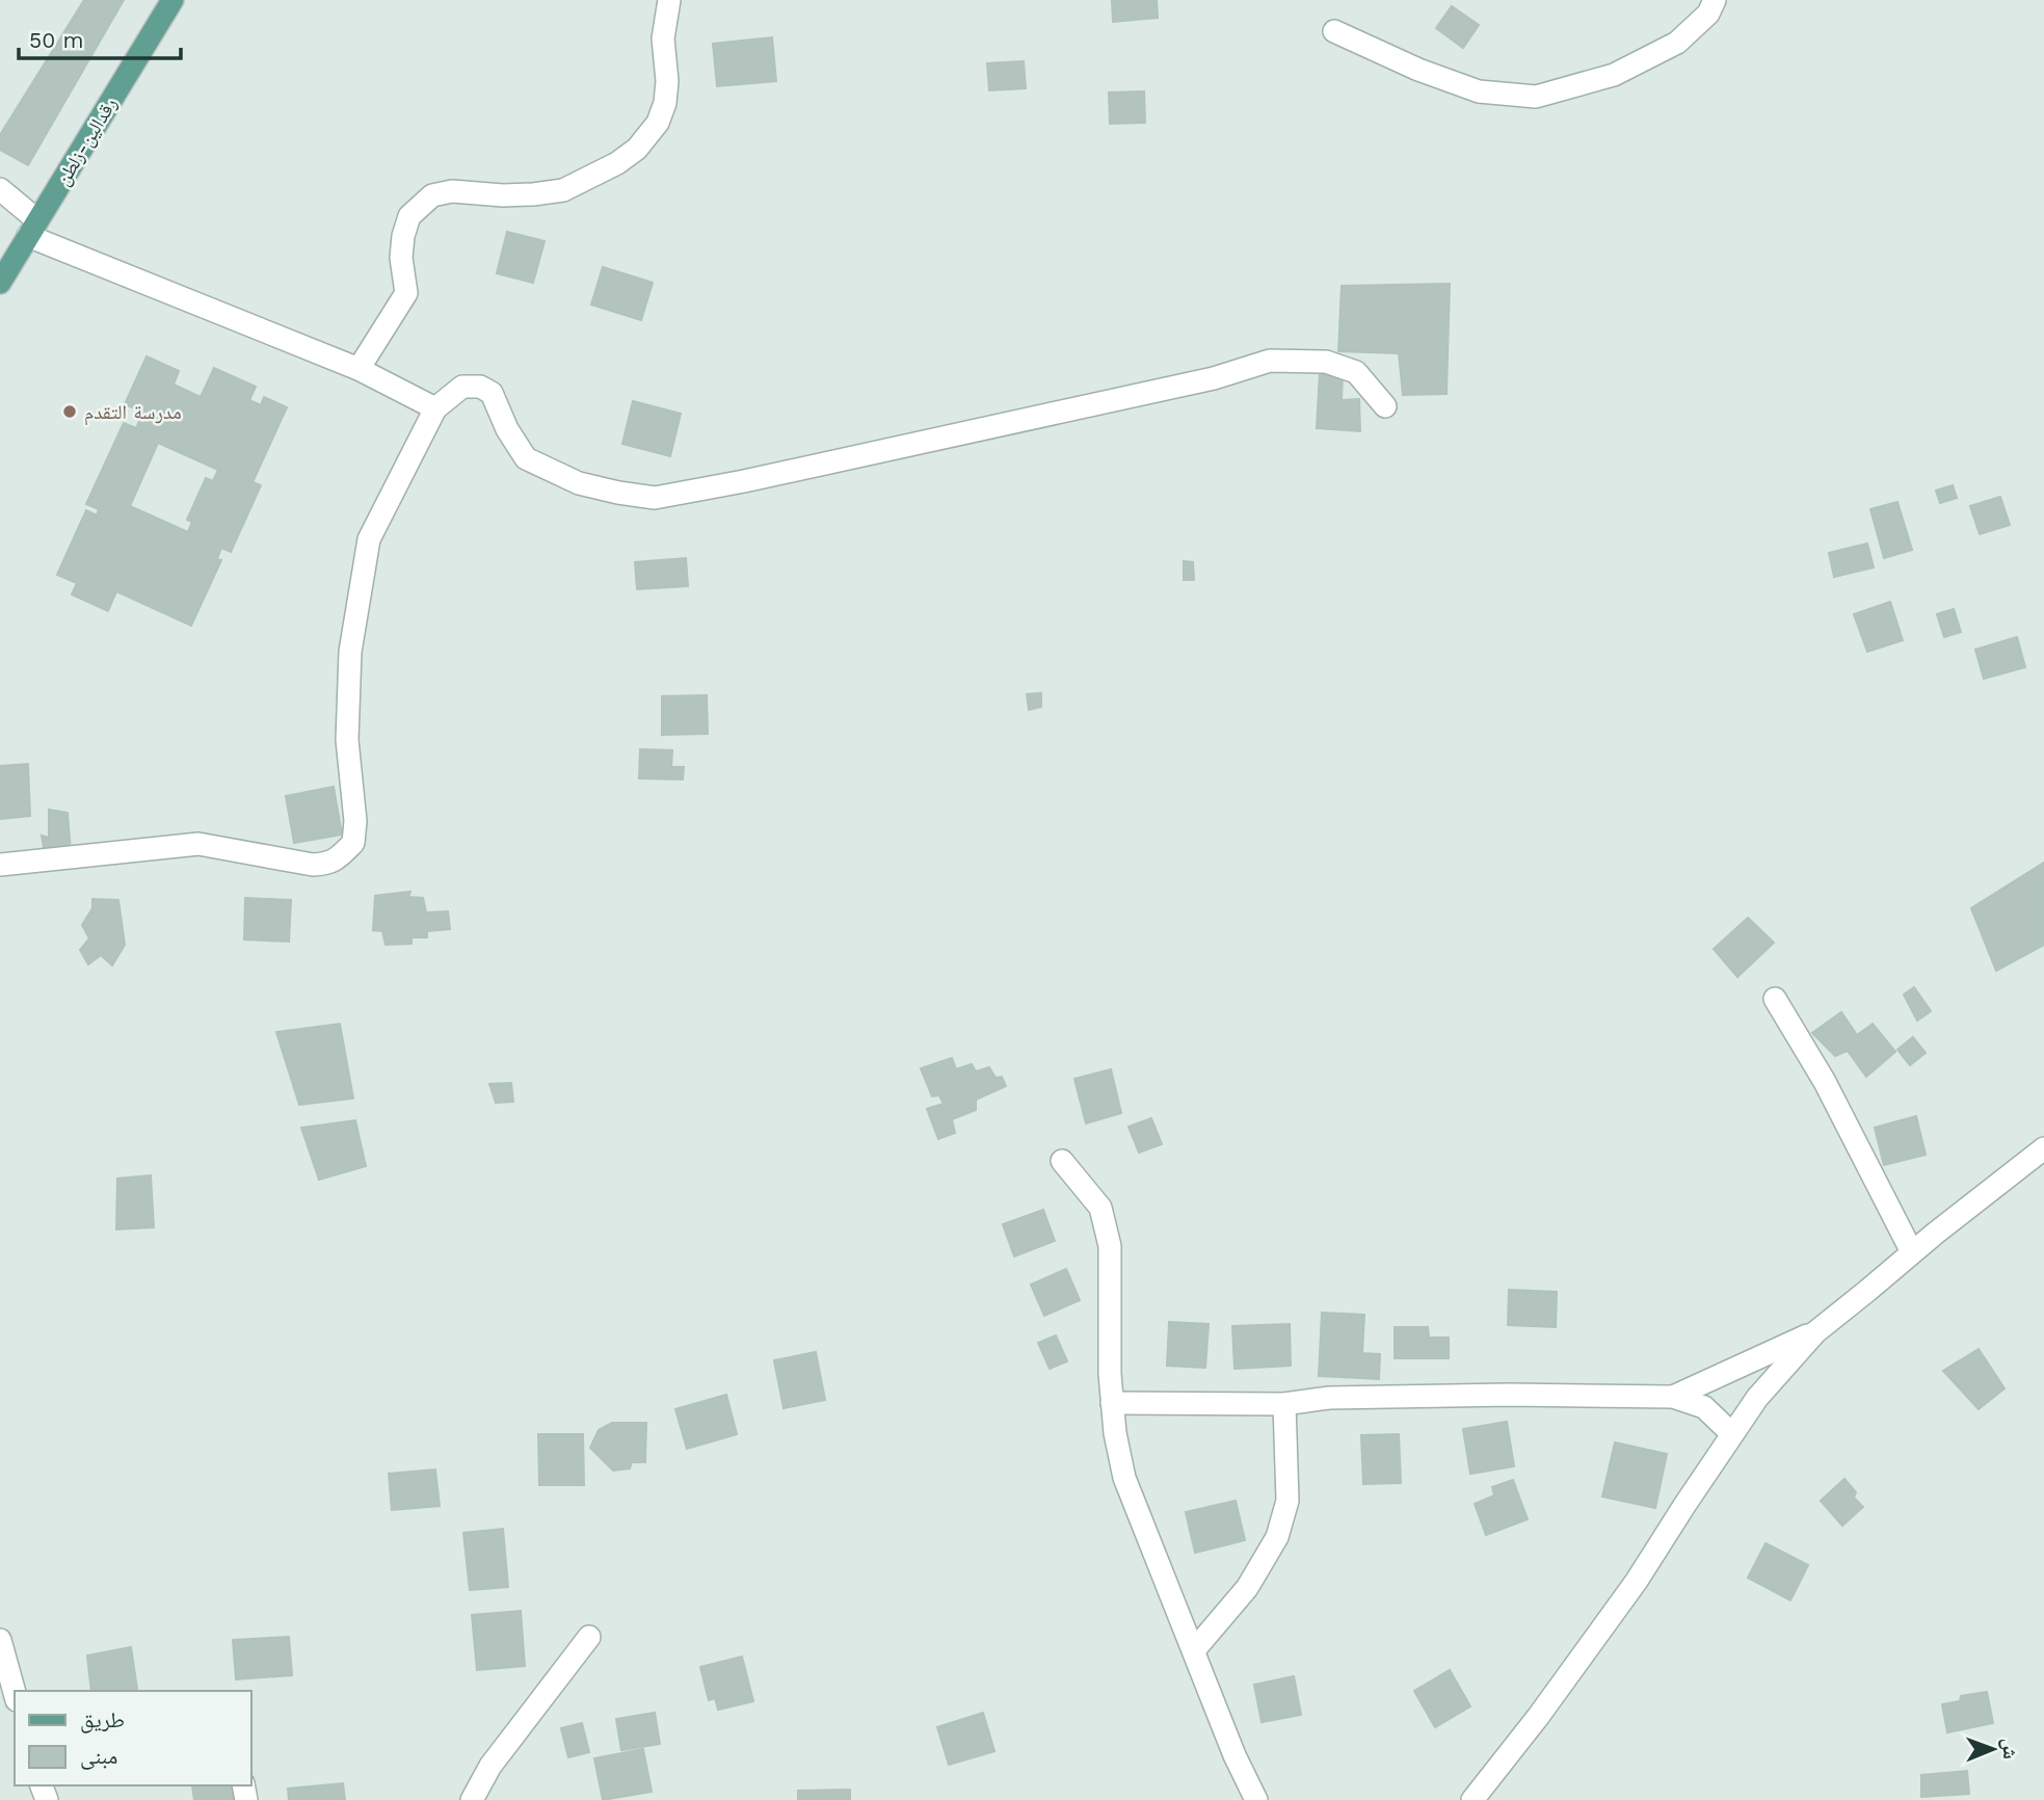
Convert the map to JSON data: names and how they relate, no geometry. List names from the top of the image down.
{
  "streets": {
    "main road": ["رقدالين-زلطن"]
  },
  "places": ["مدرسة التقدم"],
  "legend": ["طريق", "مبنى"],
  "scale_bar": "50 m",
  "north": "right"
}
